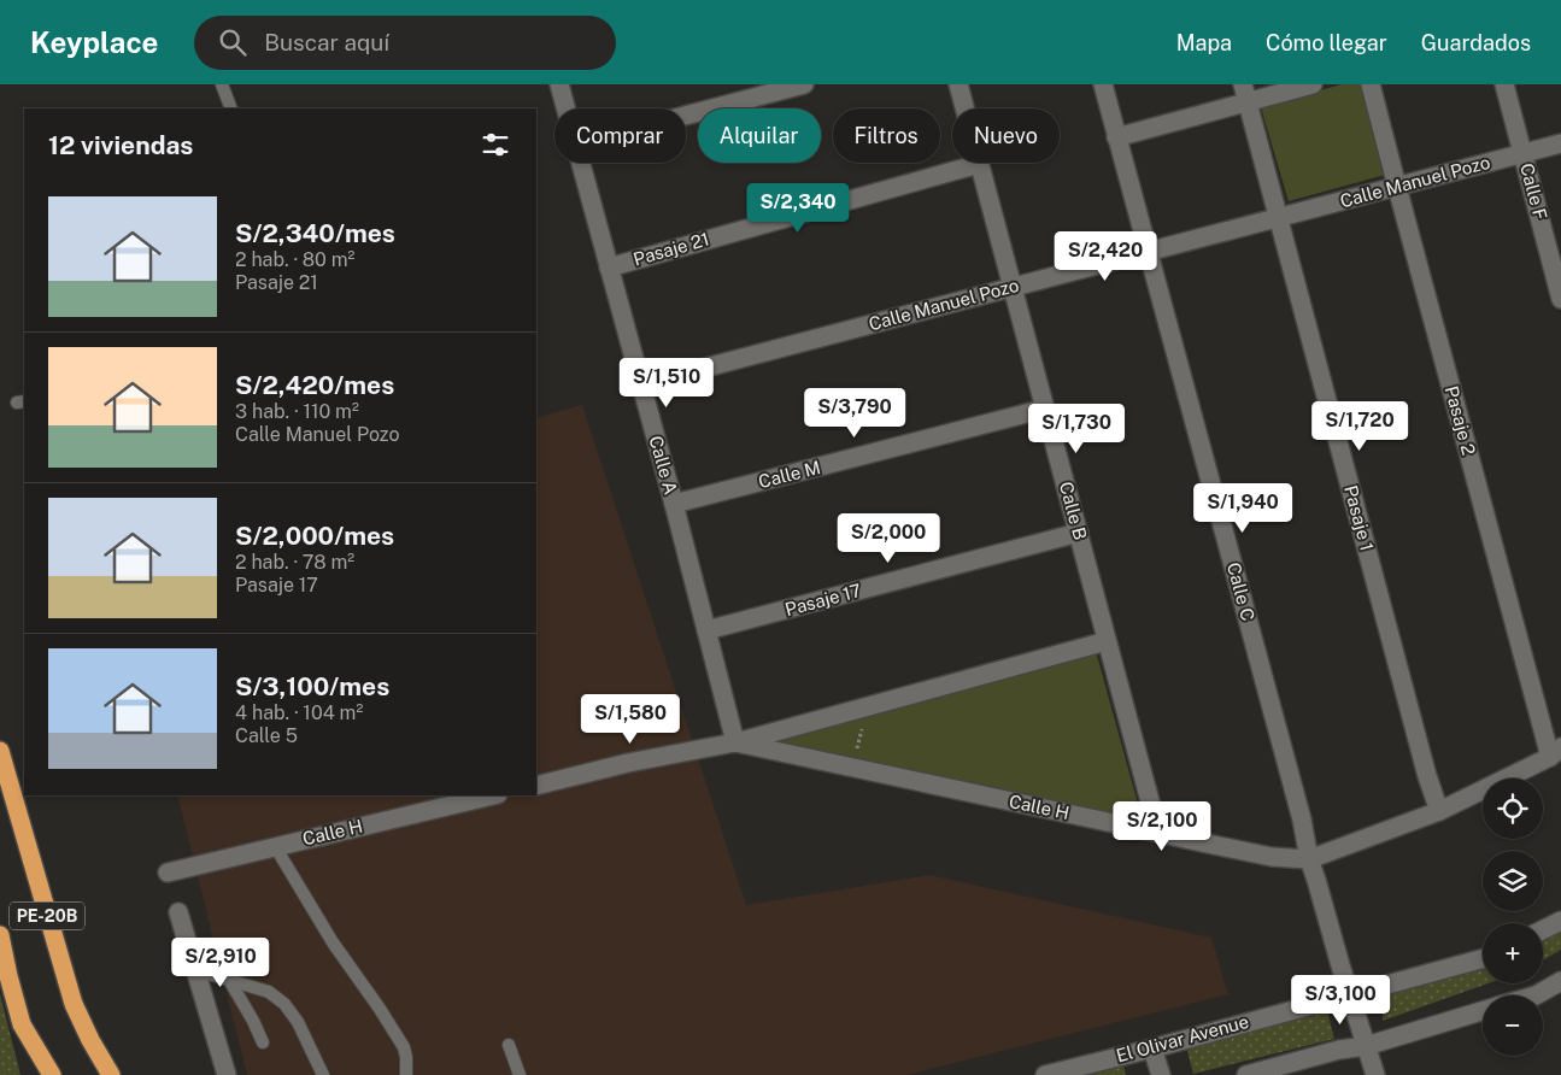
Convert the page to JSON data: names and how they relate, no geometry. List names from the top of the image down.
{
  "streets": {
    "highway": ["PE-20B"],
    "street": [
      "Calle Manuel Pozo",
      "Calle F",
      "Pasaje 21",
      "Pasaje 2",
      "Calle A",
      "Calle M",
      "Calle B",
      "Pasaje 1",
      "Calle C",
      "Pasaje 17",
      "Calle H",
      "El Olivar Avenue"
    ]
  },
  "crossings": [
    ["Calle Manuel Pozo", "Calle F"],
    ["Calle Manuel Pozo", "Pasaje 2"],
    ["Calle Manuel Pozo", "Calle A"],
    ["Calle Manuel Pozo", "Calle B"],
    ["Calle Manuel Pozo", "Pasaje 1"],
    ["Calle Manuel Pozo", "Calle C"],
    ["Pasaje 21", "Calle A"],
    ["Pasaje 21", "Calle B"],
    ["Pasaje 2", "Calle H"],
    ["Calle A", "Calle M"],
    ["Calle A", "Pasaje 17"],
    ["Calle A", "Calle H"],
    ["Calle M", "Calle B"],
    ["Calle B", "Pasaje 17"],
    ["Calle B", "Calle H"],
    ["Pasaje 1", "Calle H"],
    ["Calle C", "Calle H"],
    ["Calle C", "El Olivar Avenue"]
  ],
  "page": {
    "header": "Keyplace",
    "search": "Buscar aquí",
    "nav": ["Mapa", "Cómo llegar", "Guardados"],
    "chip": [
      "Comprar",
      "Alquilar",
      "Filtros",
      "Nuevo"
    ],
    "heading": "12 viviendas",
    "list": [
      {
        "name": "S/2,340/mes",
        "note": "2 hab. · 80 m² · Pasaje 21"
      },
      {
        "name": "S/2,420/mes",
        "note": "3 hab. · 110 m² · Calle Manuel Pozo"
      },
      {
        "name": "S/2,000/mes",
        "note": "2 hab. · 78 m² · Pasaje 17"
      },
      {
        "name": "S/3,100/mes",
        "note": "4 hab. · 104 m² · Calle 5"
      }
    ],
    "price": [
      "S/2,340",
      "S/2,420",
      "S/1,510",
      "S/3,790",
      "S/1,720",
      "S/1,730",
      "S/1,940",
      "S/2,000",
      "S/1,580",
      "S/2,100",
      "S/2,910",
      "S/3,100"
    ],
    "map_buttons": ["+", "−"]
  }
}
